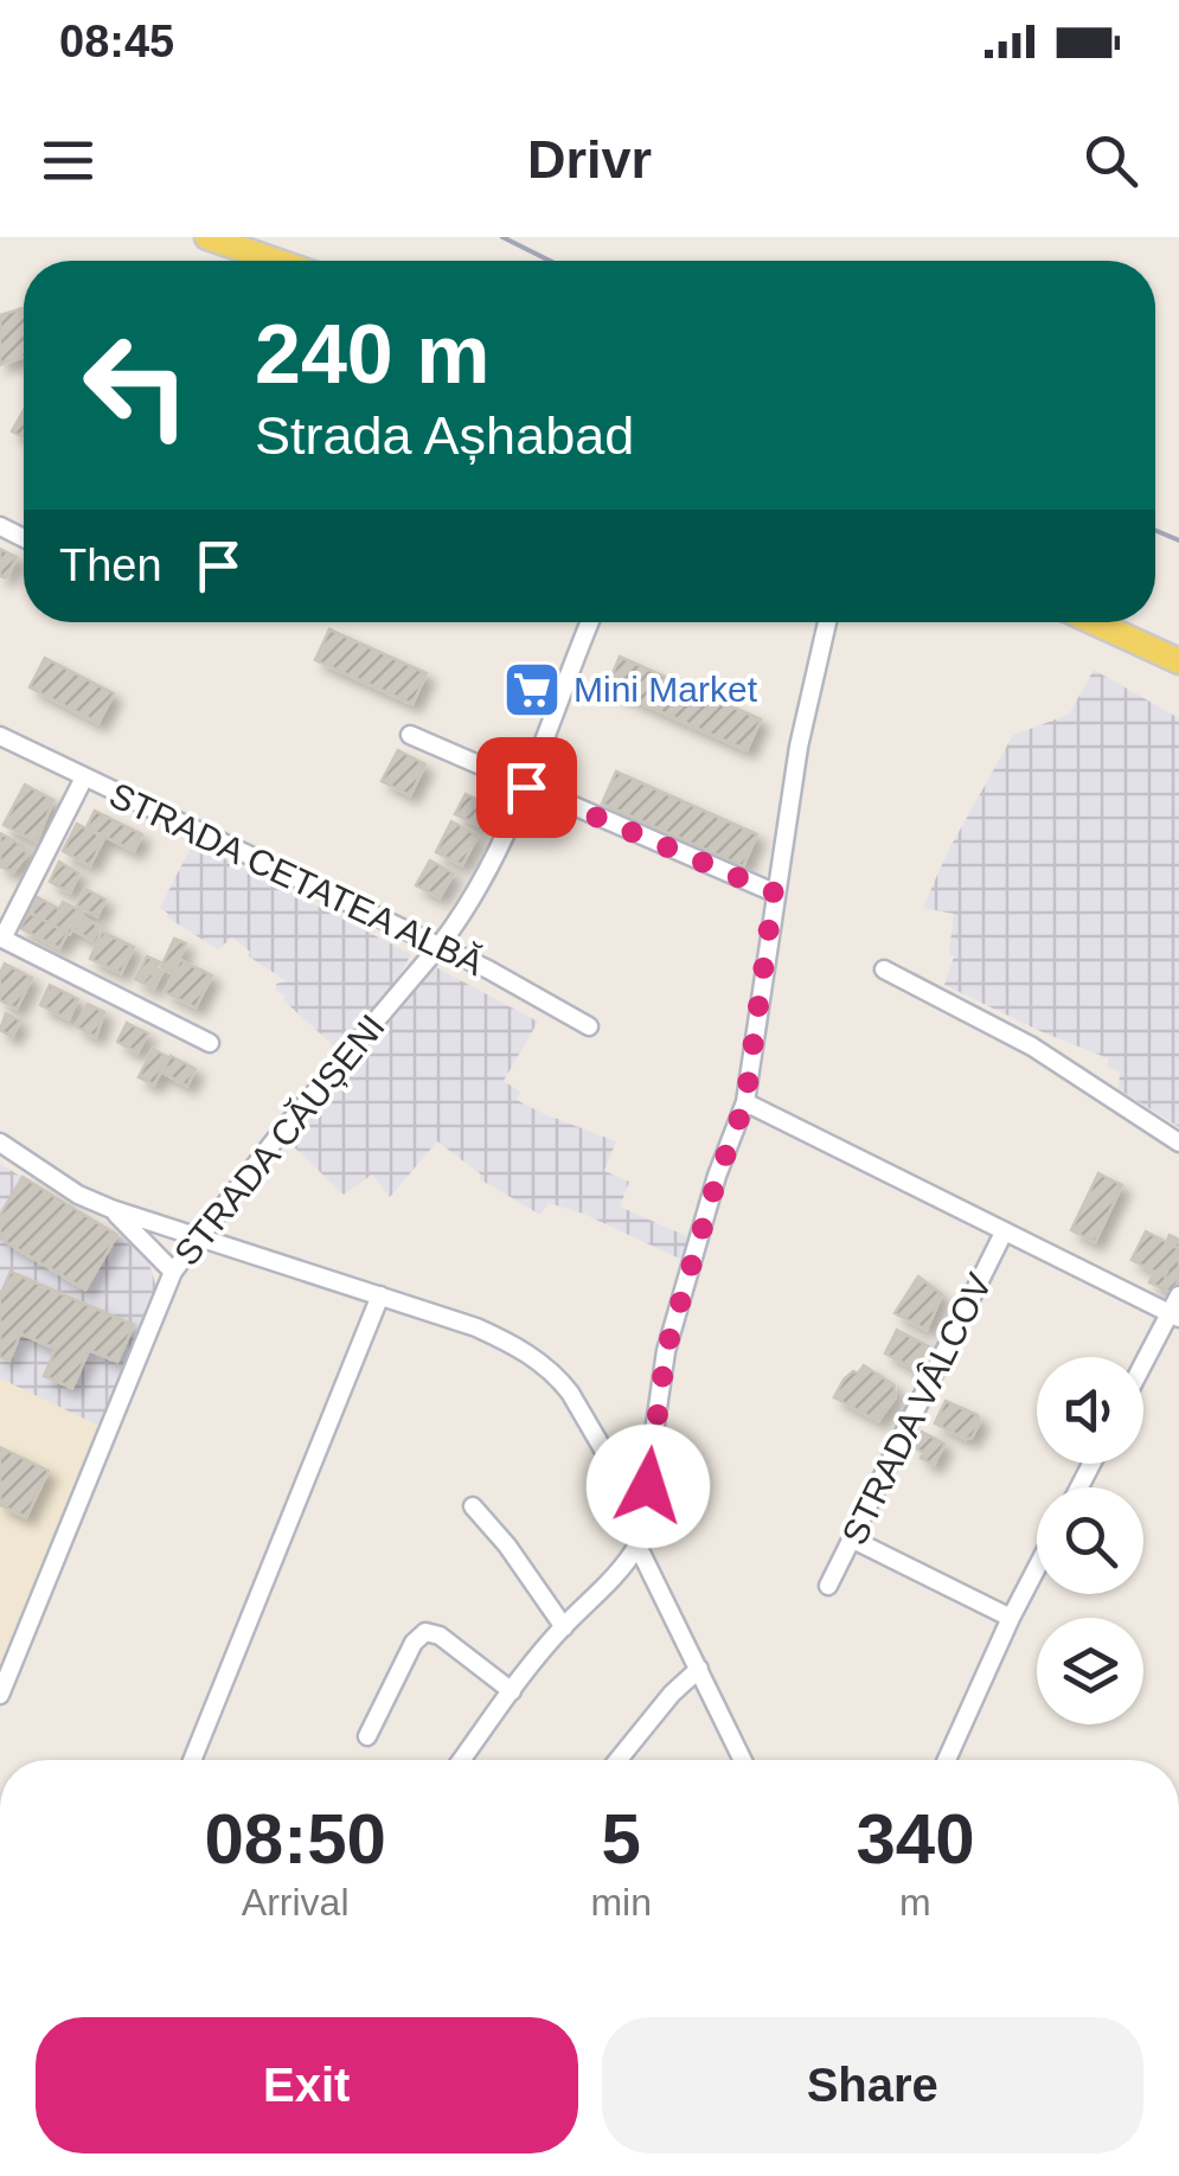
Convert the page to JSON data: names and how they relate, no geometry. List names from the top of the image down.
{
  "streets": {
    "street": ["STRADA CETATEA ALBĂ", "STRADA CĂUȘENI", "STRADA VÂLCOV"]
  },
  "crossings": [
    ["STRADA CETATEA ALBĂ", "STRADA CĂUȘENI"]
  ],
  "places": {
    "supermarket": ["Mini Market"]
  },
  "page": {
    "status": "08:45",
    "header": "Drivr",
    "turn": ["240 m", "Strada Așhabad"],
    "then": "Then",
    "eta": [
      "08:50",
      "Arrival",
      "5",
      "min",
      "340",
      "m"
    ],
    "buttons": ["Exit", "Share"]
  }
}
